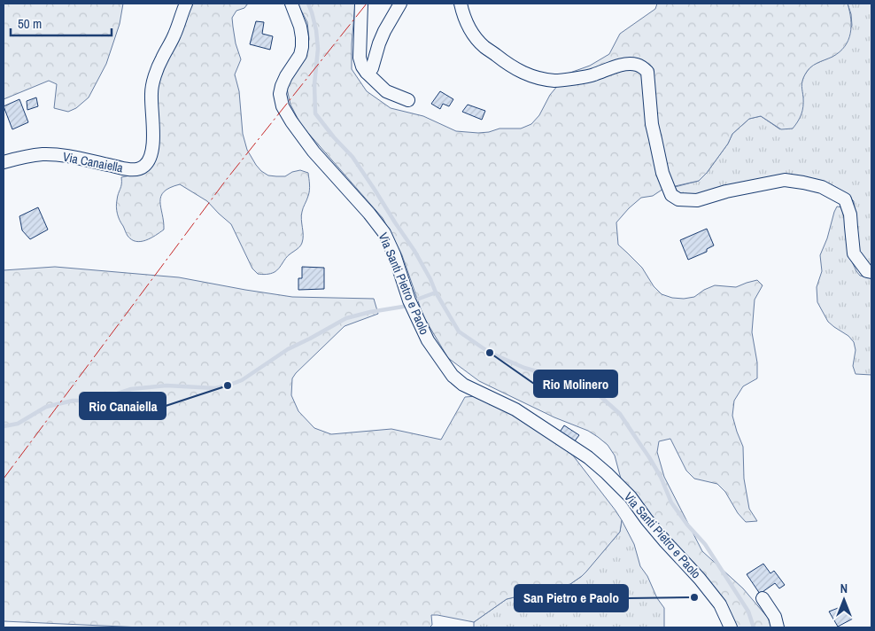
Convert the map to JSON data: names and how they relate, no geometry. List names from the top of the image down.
{
  "streets": {
    "street": ["Via Canaiella", "Via Santi Pietro e Paolo"]
  },
  "places": ["Rio Molinero", "Rio Canaiella", "San Pietro e Paolo"],
  "scale_bar": "50 m",
  "north": "top"
}
